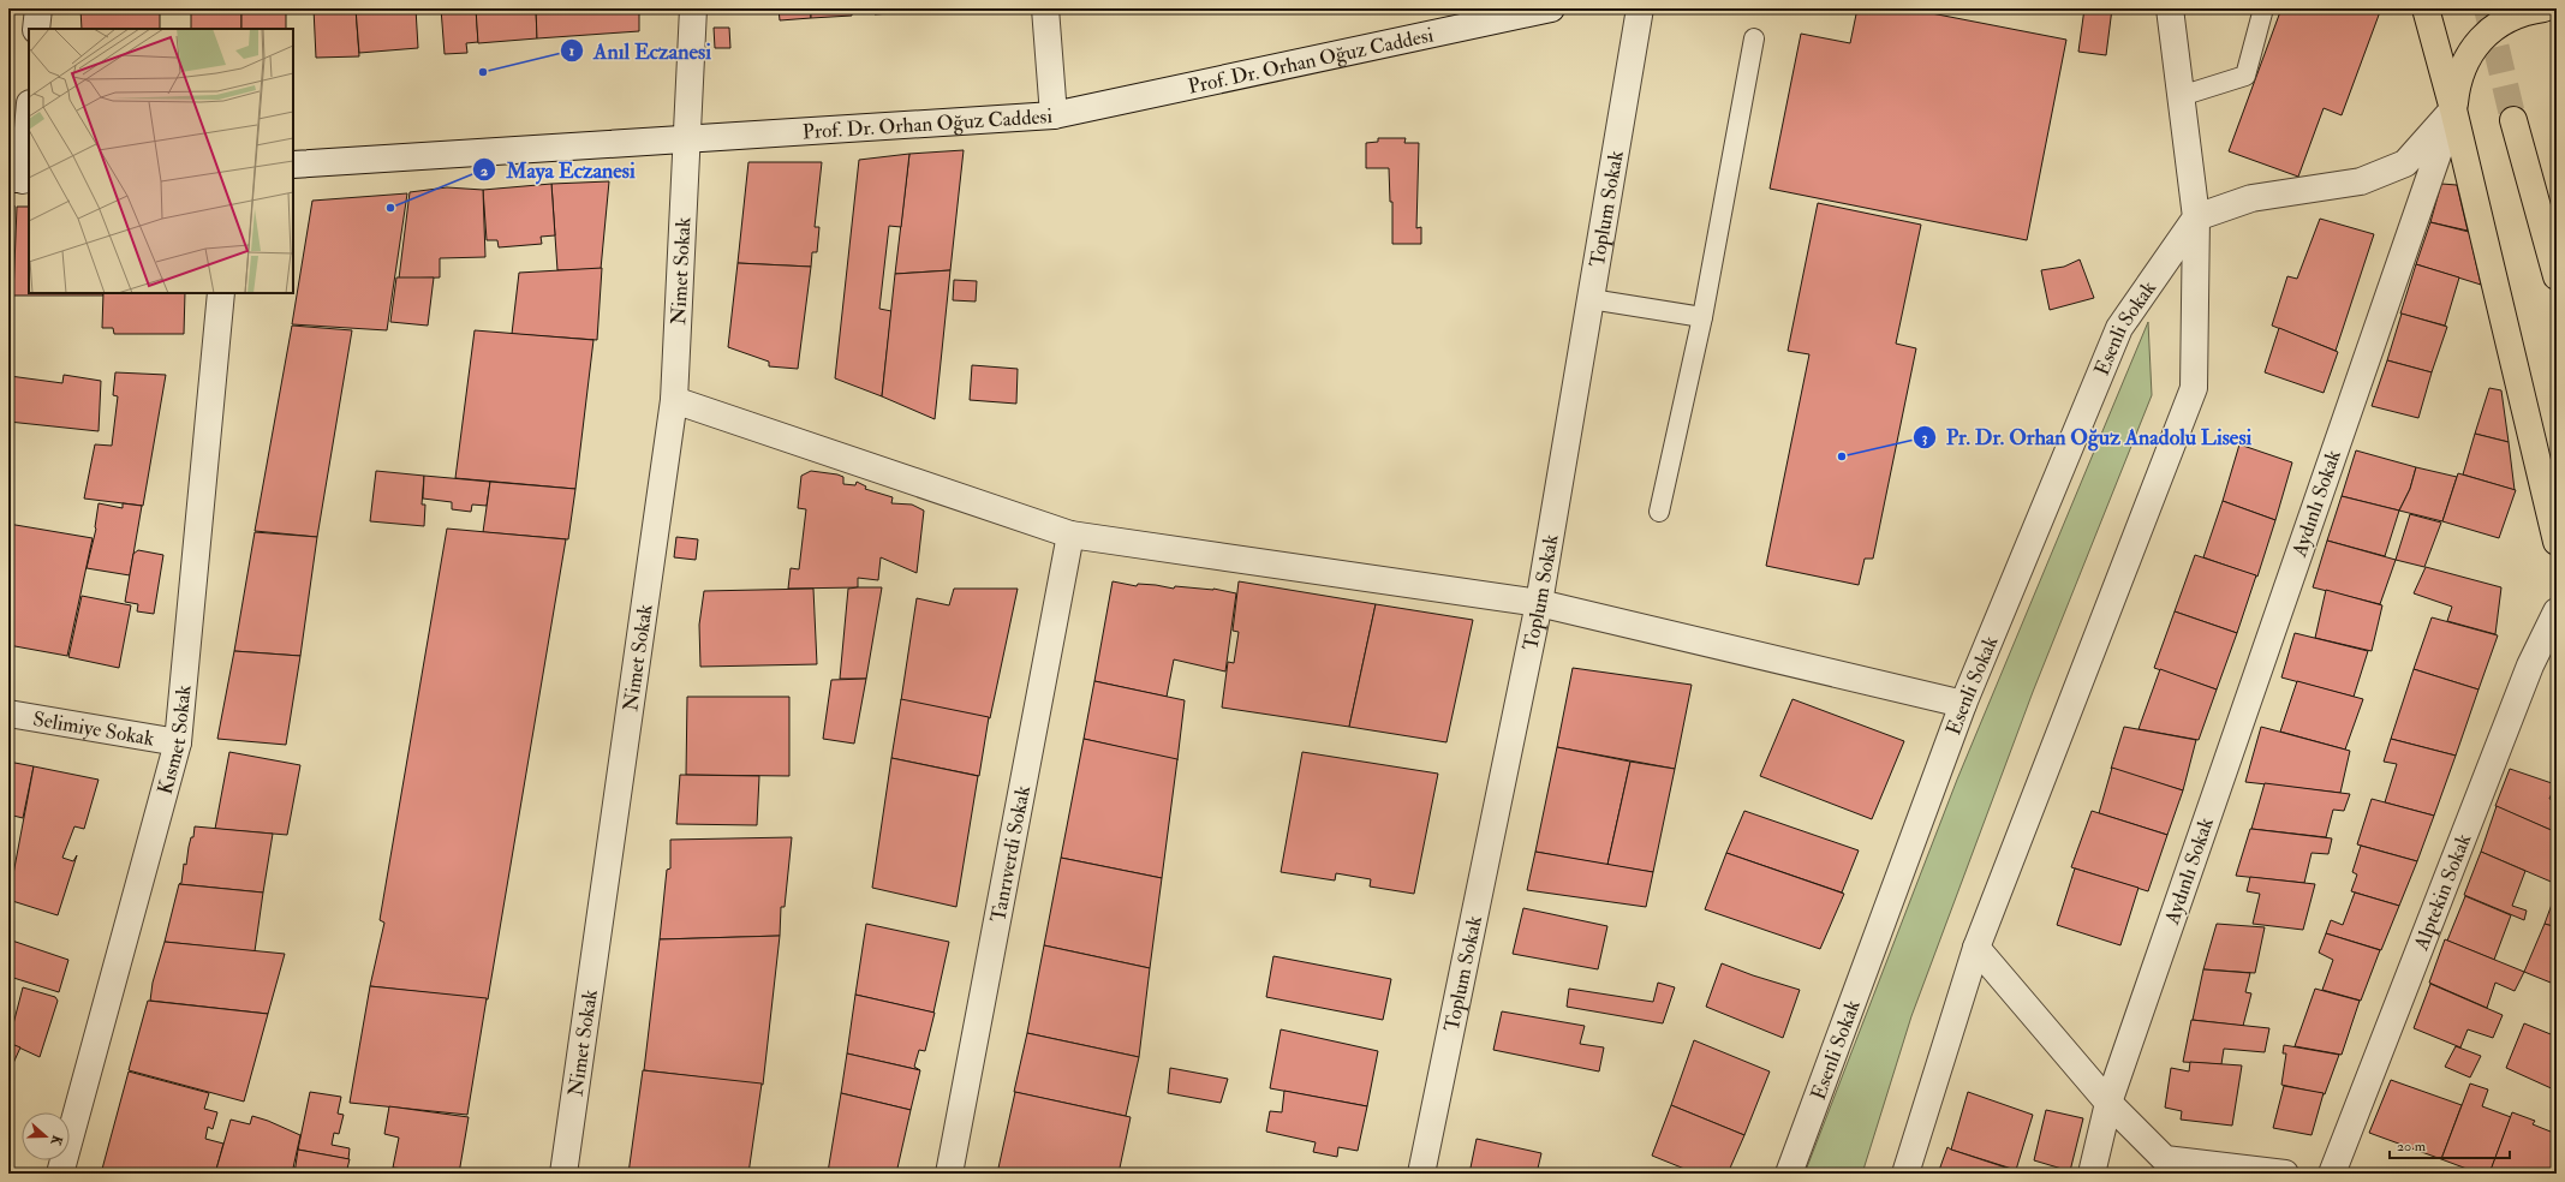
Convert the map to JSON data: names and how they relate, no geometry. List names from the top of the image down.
{
  "streets": {
    "street": [
      "Prof. Dr. Orhan Oğuz Caddesi",
      "Toplum Sokak",
      "Nimet Sokak",
      "Esenli Sokak",
      "Aydınlı Sokak",
      "Selimiye Sokak",
      "Kısmet Sokak",
      "Tanrıverdi Sokak",
      "Alptekin Sokak"
    ]
  },
  "crossings": [
    ["Prof. Dr. Orhan Oğuz Caddesi", "Nimet Sokak"],
    ["Selimiye Sokak", "Kısmet Sokak"]
  ],
  "places": ["Anıl Eczanesi", "Maya Eczanesi", "Pr. Dr. Orhan Oğuz Anadolu Lisesi"],
  "scale_bar": "20 m",
  "north": "right"
}
